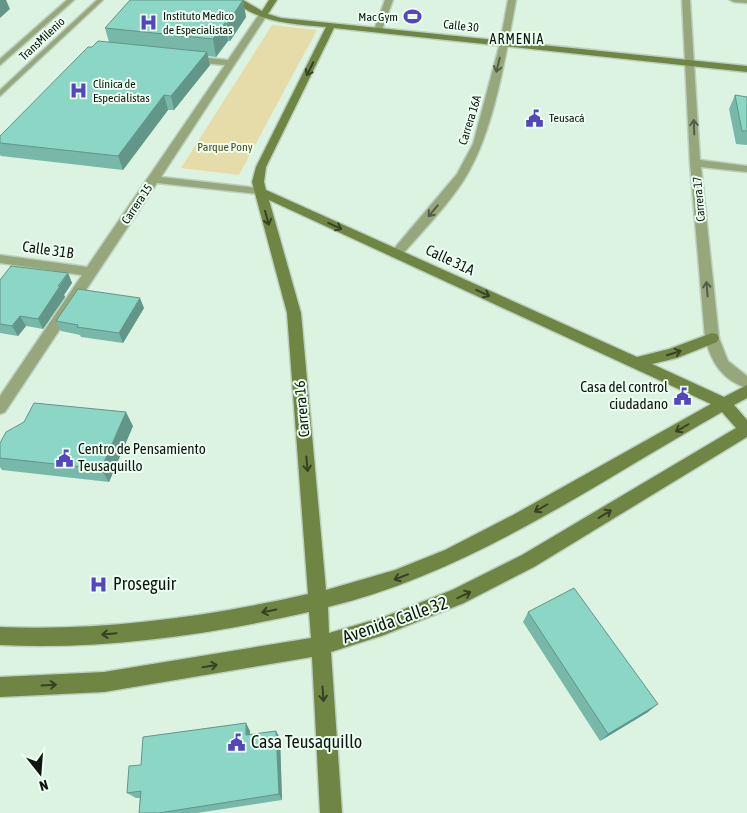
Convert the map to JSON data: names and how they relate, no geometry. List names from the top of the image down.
{
  "streets": {
    "street": [
      "Calle 30",
      "Carrera 16A",
      "Carrera 17",
      "Carrera 15",
      "Calle 31B",
      "Calle 31A",
      "Carrera 16",
      "Avenida Calle 32"
    ],
    "lane": ["TransMilenio"]
  },
  "crossings": [
    ["Calle 30", "Carrera 16A"],
    ["Calle 30", "Carrera 17"],
    ["Calle 30", "Carrera 15"],
    ["Calle 30", "Carrera 16"],
    ["Carrera 16A", "Calle 31A"],
    ["Carrera 15", "Calle 31B"],
    ["Carrera 15", "Calle 31A"],
    ["Calle 31A", "Carrera 16"],
    ["Carrera 16", "Avenida Calle 32"]
  ],
  "one_way": [
    "Carrera 16A",
    "Carrera 17",
    "Calle 31A",
    "Carrera 16"
  ],
  "districts": ["ARMENIA"],
  "parks": ["Parque Pony"],
  "places": {
    "sports": ["Mac Gym"],
    "hospital": ["Instituto Medico de Especialistas", "Clínica de Especialistas", "Proseguir"],
    "public building": [
      "Teusacá",
      "Casa del control ciudadano",
      "Centro de Pensamiento Teusaquillo",
      "Casa Teusaquillo"
    ]
  },
  "north": "bottom"
}
